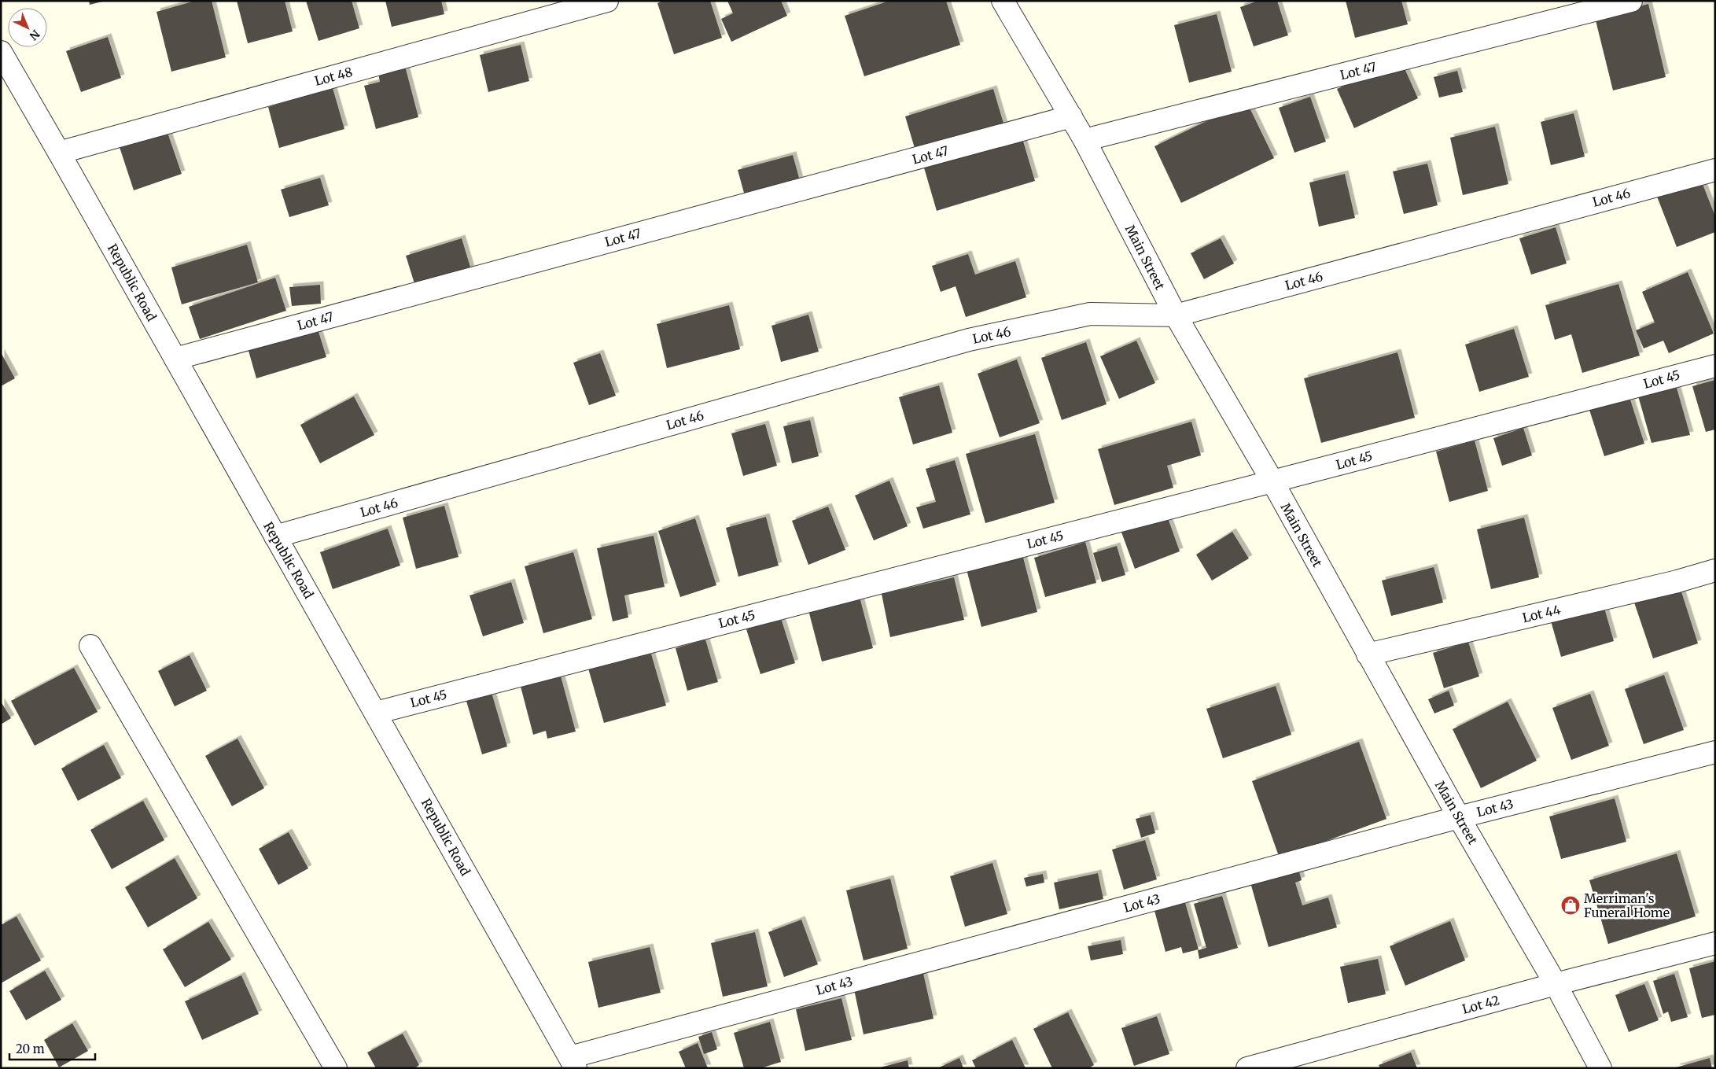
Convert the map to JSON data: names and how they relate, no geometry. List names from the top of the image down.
{
  "streets": {
    "street": [
      "Lot 47",
      "Lot 48",
      "Lot 46",
      "Main Street",
      "Republic Road",
      "Lot 45",
      "Lot 44",
      "Lot 43",
      "Lot 42"
    ]
  },
  "crossings": [
    ["Lot 47", "Main Street"],
    ["Lot 47", "Republic Road"],
    ["Lot 48", "Republic Road"],
    ["Lot 46", "Main Street"],
    ["Lot 46", "Republic Road"],
    ["Main Street", "Lot 45"],
    ["Main Street", "Lot 44"],
    ["Main Street", "Lot 43"],
    ["Main Street", "Lot 42"],
    ["Republic Road", "Lot 45"],
    ["Republic Road", "Lot 43"]
  ],
  "places": {
    "shop": ["Merriman's Funeral Home"]
  },
  "scale_bar": "20 m",
  "north": "bottom right"
}
